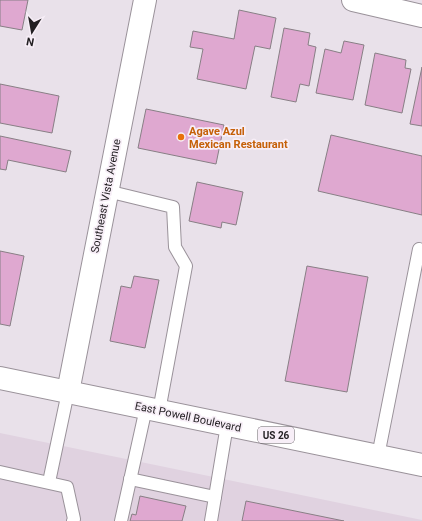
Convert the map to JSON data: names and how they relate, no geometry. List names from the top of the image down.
{
  "streets": {
    "street": ["Southeast Vista Avenue", "East Powell Boulevard", "US 26"]
  },
  "crossings": [
    ["Southeast Vista Avenue", "East Powell Boulevard"]
  ],
  "places": ["Agave Azul Mexican Restaurant"],
  "north": "bottom"
}
